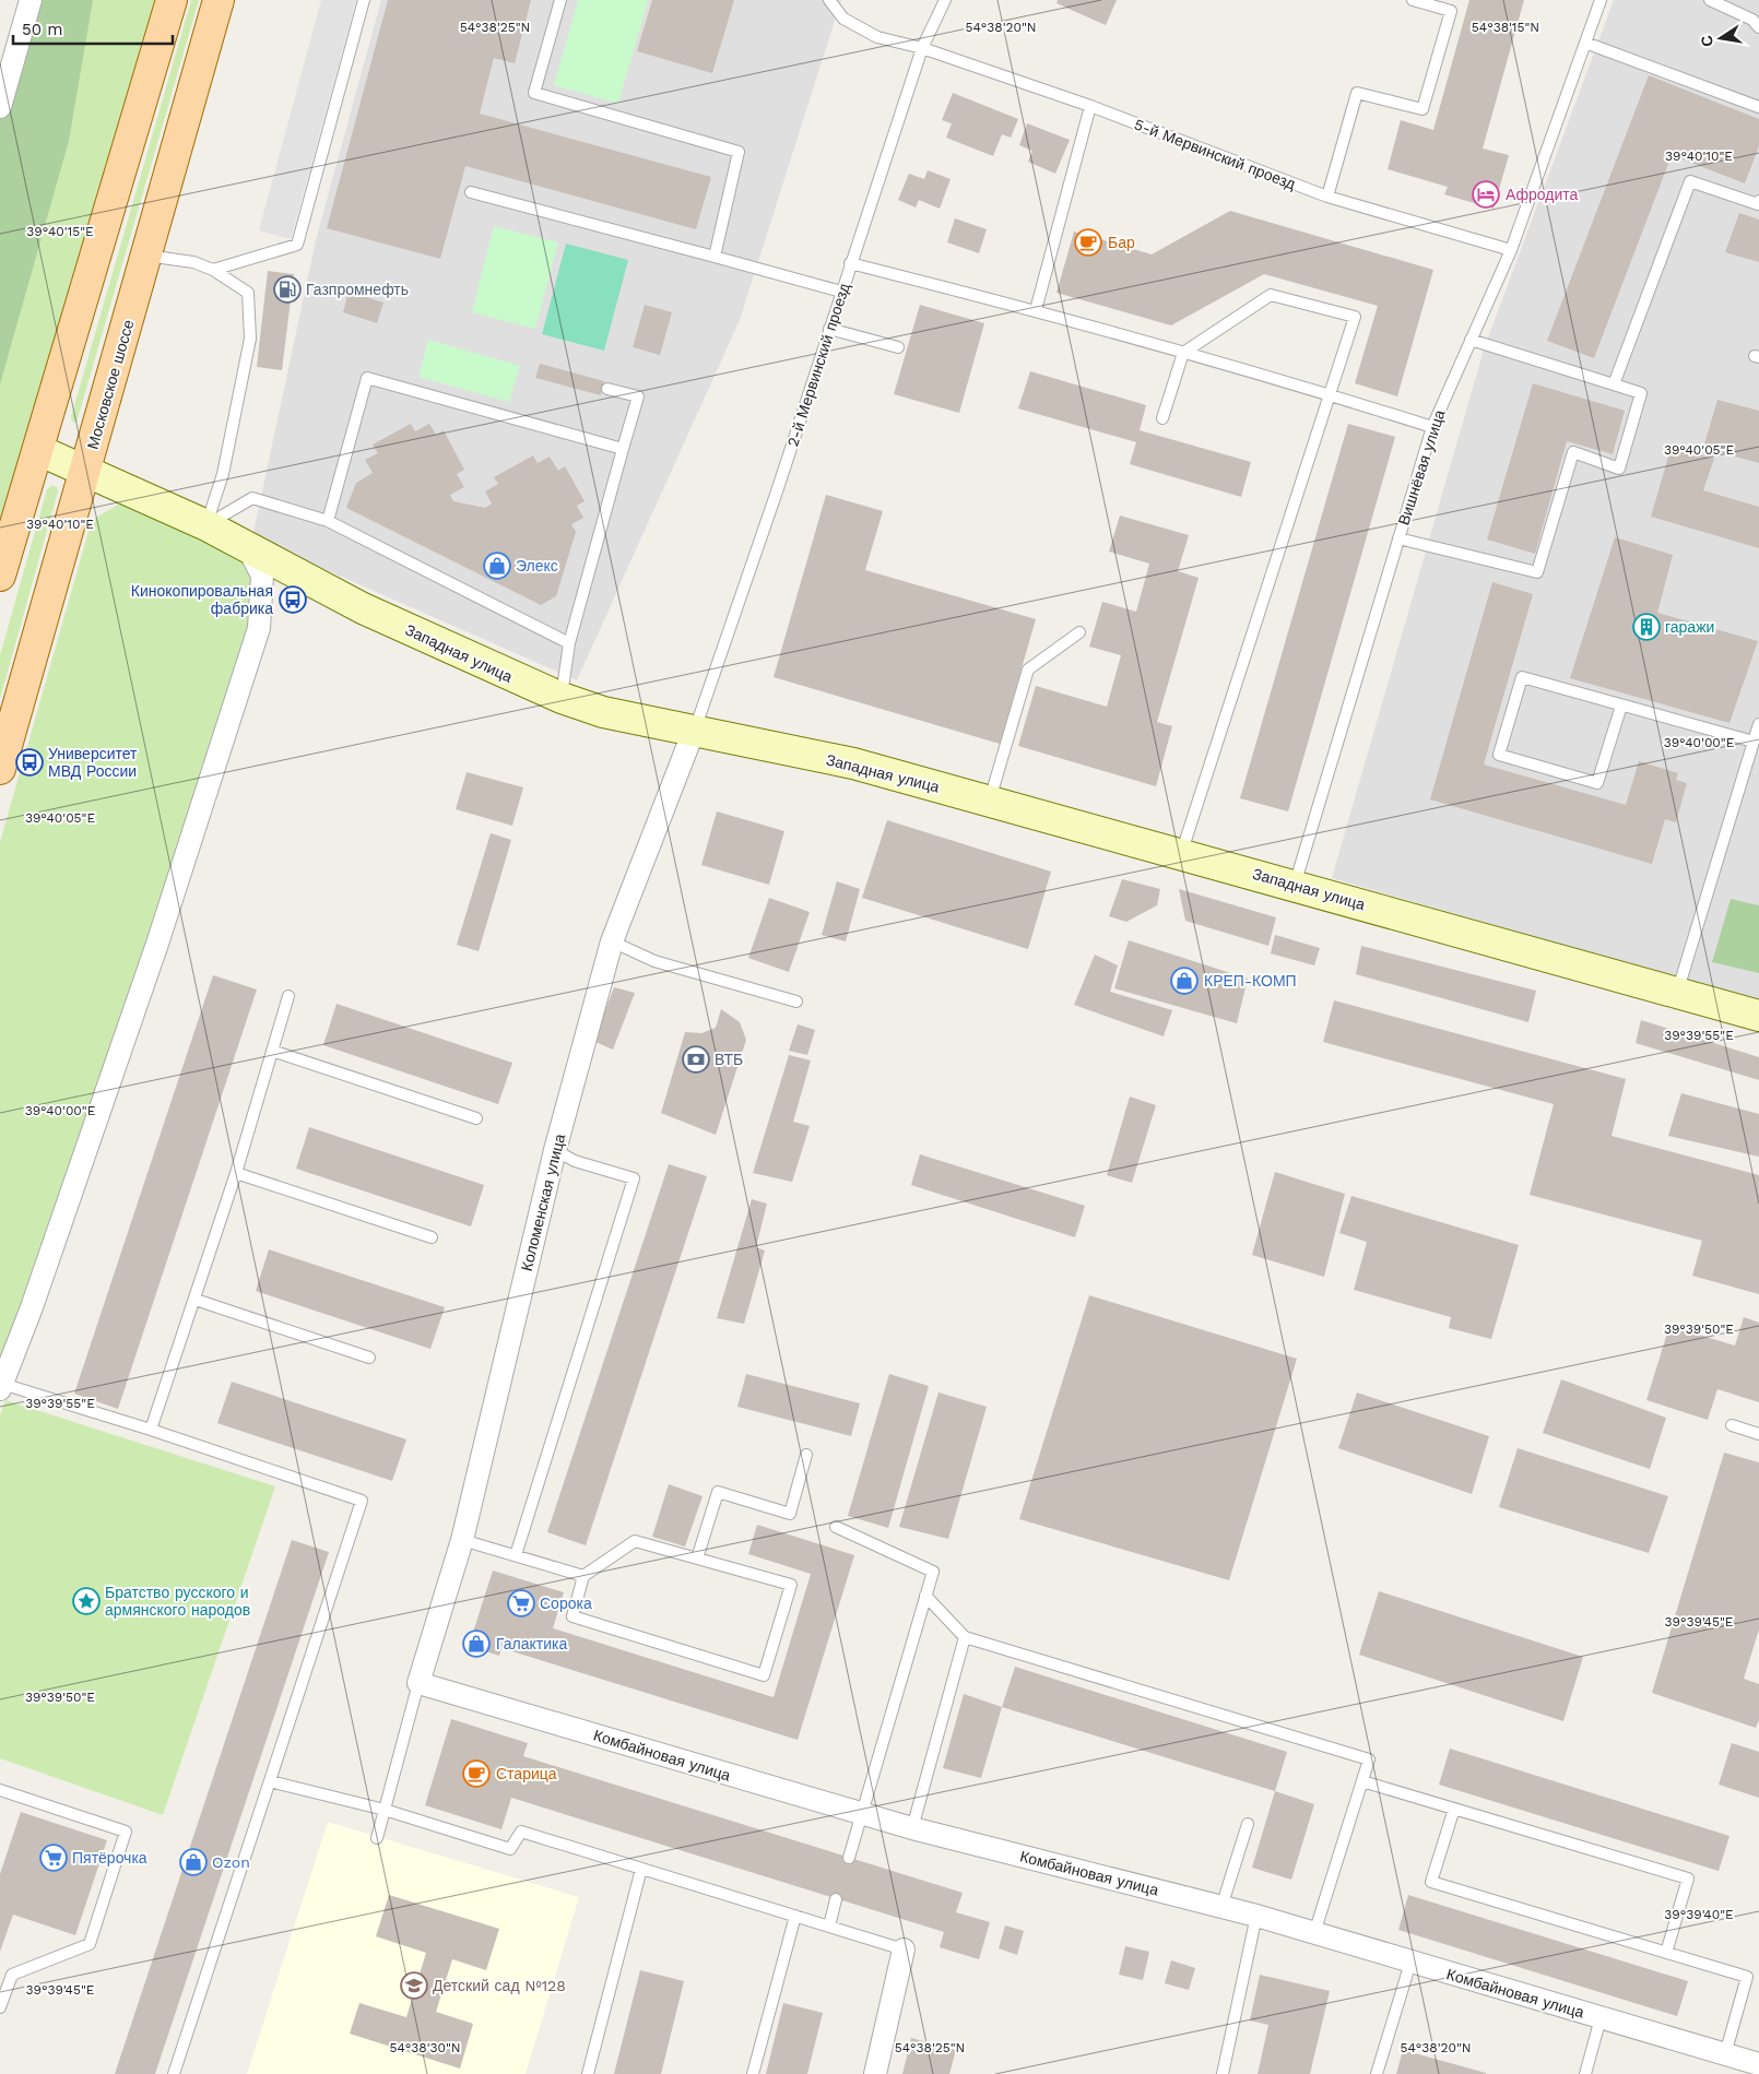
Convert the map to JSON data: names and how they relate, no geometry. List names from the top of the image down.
{
  "streets": {
    "main road": ["Московское шоссе"],
    "street": ["Западная улица", "Коломенская улица", "Комбайновая улица"],
    "lane": ["5-й Мервинский проезд", "2-й Мервинский проезд", "Вишнёвая улица"]
  },
  "crossings": [
    ["5-й Мервинский проезд", "2-й Мервинский проезд"],
    ["5-й Мервинский проезд", "Вишнёвая улица"],
    ["2-й Мервинский проезд", "Западная улица"],
    ["2-й Мервинский проезд", "Коломенская улица"],
    ["Московское шоссе", "Западная улица"],
    ["Вишнёвая улица", "Западная улица"],
    ["Западная улица", "Коломенская улица"],
    ["Коломенская улица", "Комбайновая улица"]
  ],
  "places": {
    "hotel": ["Афродита"],
    "cafe": ["Бар", "Старица"],
    "fuel station": ["Газпромнефть"],
    "shop": [
      "Элекс",
      "КРЕП-КОМП",
      "Галактика",
      "Ozon"
    ],
    "bus stop": ["Кинокопировальная фабрика", "Университет МВД России"],
    "building": ["гаражи"],
    "bank": ["ВТБ"],
    "place": ["Братство русского и армянского народов"],
    "supermarket": ["Сорока", "Пятёрочка"],
    "school or university": ["Детский сад №128"]
  },
  "scale_bar": "50 m",
  "north": "left",
  "coordinates": [
    "54°38'25\"N",
    "54°38'20\"N",
    "54°38'15\"N",
    "39°40'10\"E",
    "39°40'15\"E",
    "39°40'05\"E",
    "39°40'00\"E",
    "39°39'55\"E",
    "39°39'50\"E",
    "39°39'45\"E",
    "39°39'40\"E",
    "54°38'30\"N"
  ]
}
